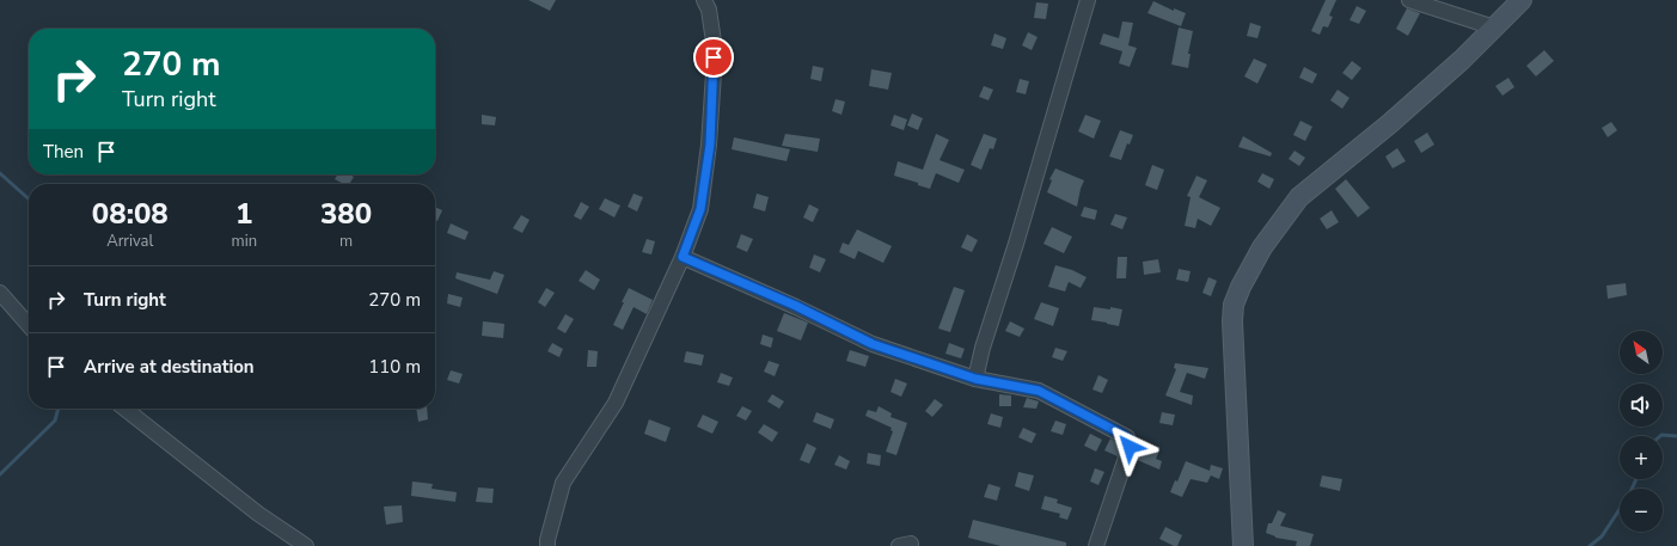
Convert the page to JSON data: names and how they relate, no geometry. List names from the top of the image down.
{
  "north": "top left",
  "page": {
    "turn": ["270 m", "Turn right"],
    "then": "Then",
    "eta": [
      "08:08",
      "Arrival",
      "1",
      "min",
      "380",
      "m"
    ],
    "list": [
      {
        "name": "Turn right",
        "value": "270 m"
      },
      {
        "name": "Arrive at destination",
        "value": "110 m"
      }
    ],
    "map_buttons": ["+", "−"]
  }
}
